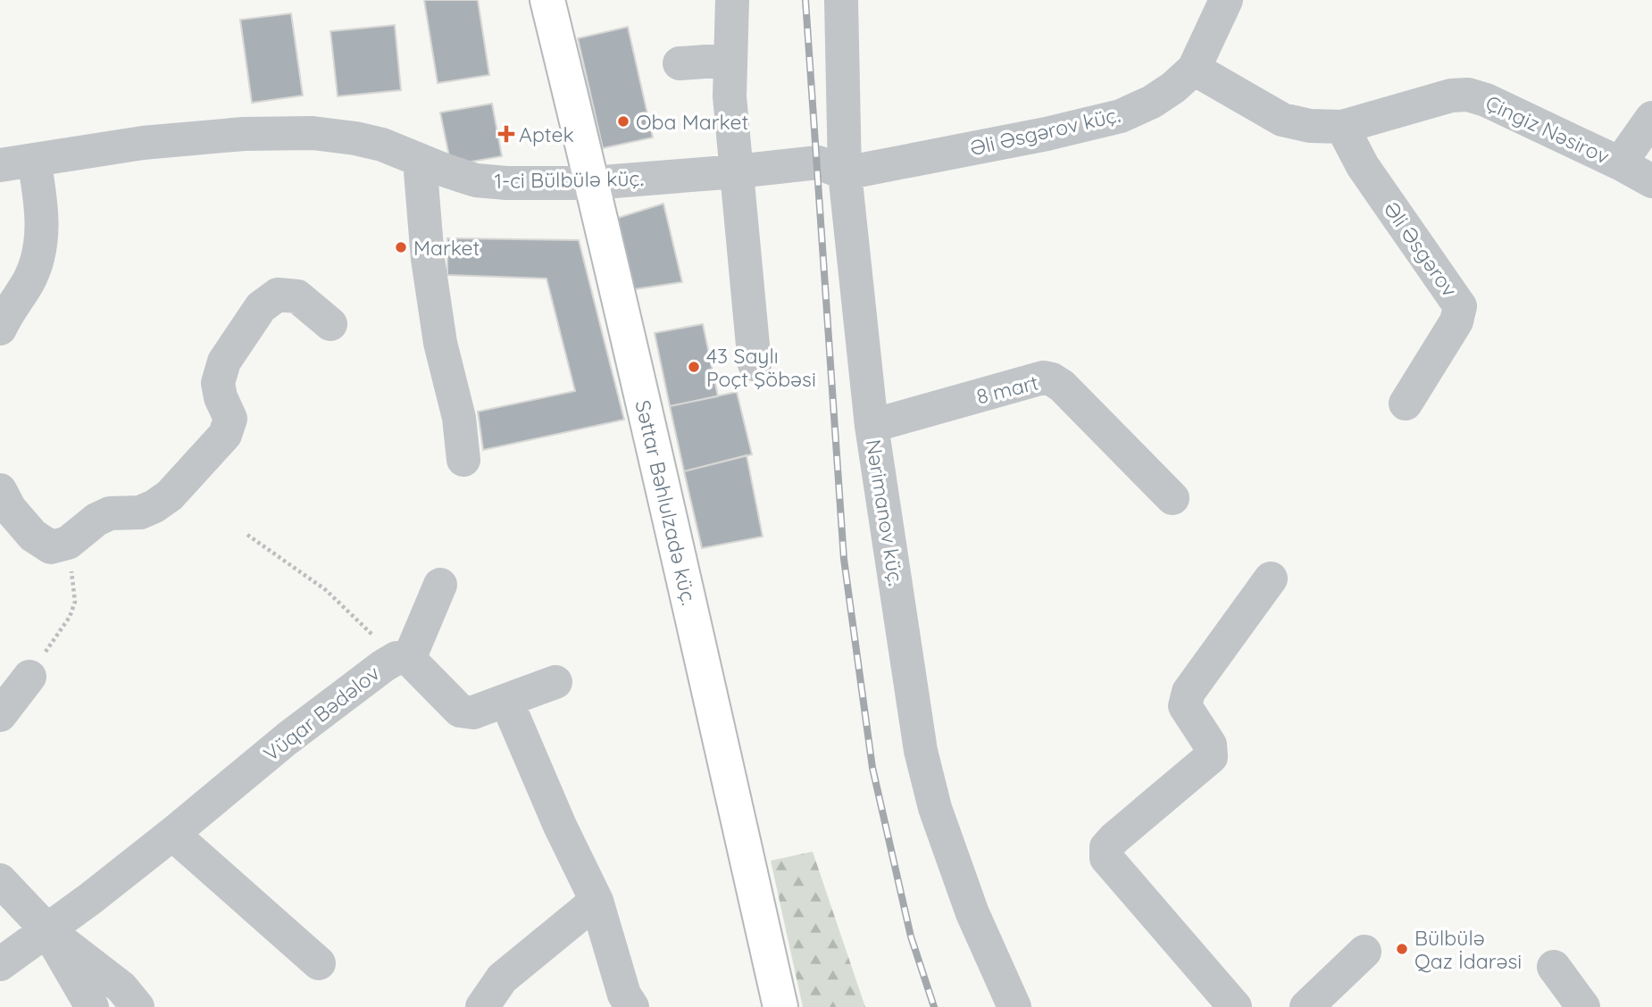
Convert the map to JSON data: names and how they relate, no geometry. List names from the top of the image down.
{
  "streets": {
    "main road": ["Səttar Bəhlulzadə küç."],
    "street": [
      "Çingiz Nəsirov",
      "Əli Əsgərov küç.",
      "1-ci Bülbülə küç.",
      "Əli Əsgərov",
      "8 mart",
      "Nərimanov küç.",
      "Vüqar Bədəlov"
    ]
  },
  "crossings": [
    ["Çingiz Nəsirov", "Əli Əsgərov küç."],
    ["Çingiz Nəsirov", "Əli Əsgərov"],
    ["Əli Əsgərov küç.", "1-ci Bülbülə küç."],
    ["Əli Əsgərov küç.", "Nərimanov küç."],
    ["1-ci Bülbülə küç.", "Səttar Bəhlulzadə küç."],
    ["1-ci Bülbülə küç.", "Nərimanov küç."],
    ["8 mart", "Nərimanov küç."]
  ],
  "places": {
    "other": [
      "Oba Market",
      "Market",
      "43 Saylı Poçt Şöbəsi",
      "Bülbülə Qaz İdarəsi"
    ],
    "health": ["Aptek"]
  }
}
